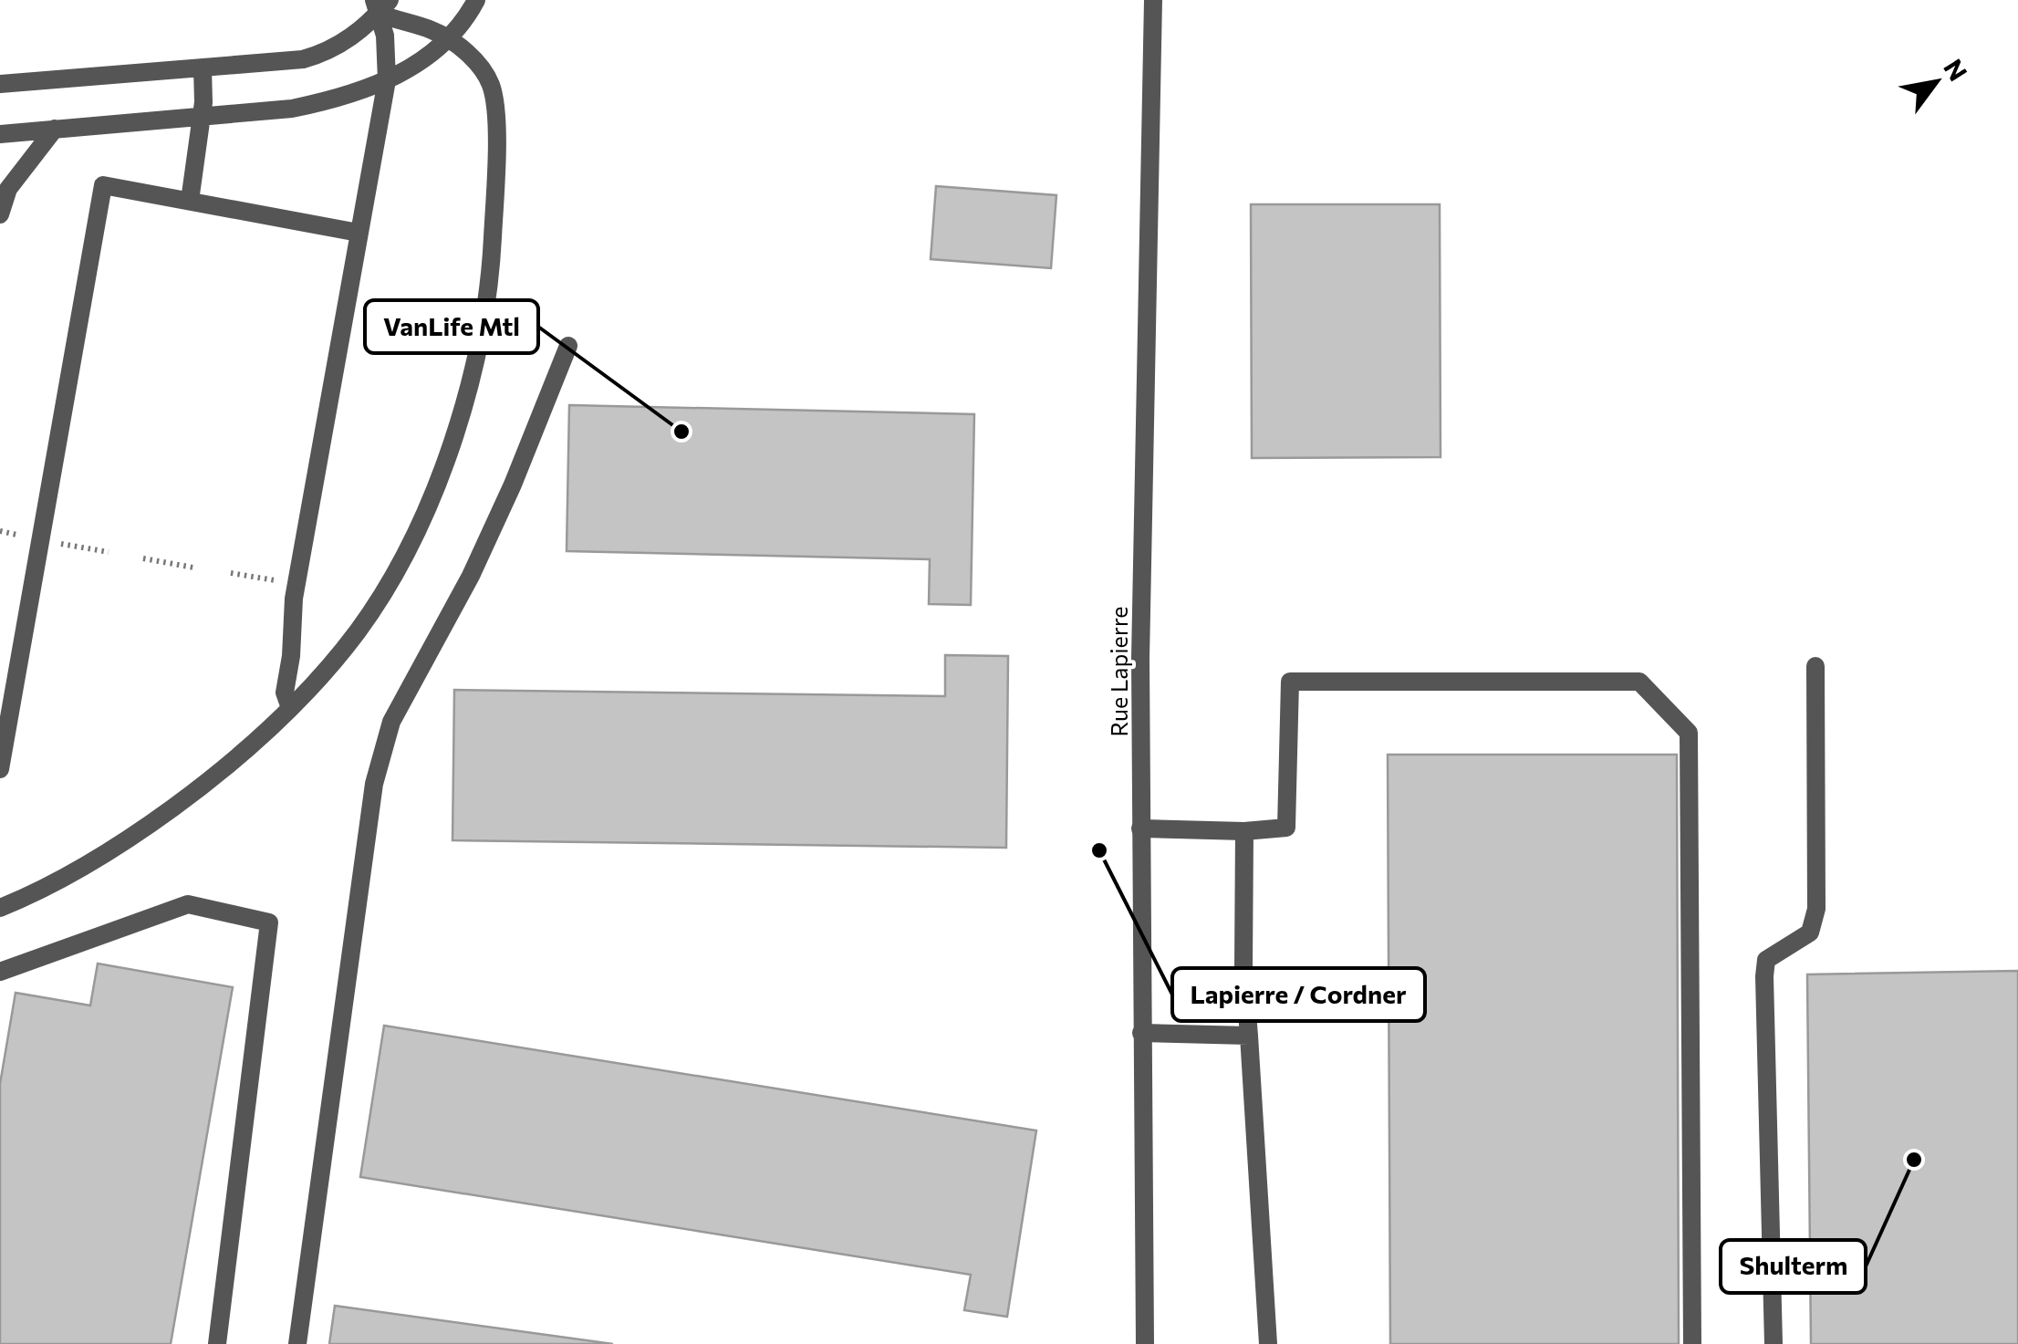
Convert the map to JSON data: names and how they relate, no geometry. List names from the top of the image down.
{
  "streets": {
    "street": ["Rue Lapierre"]
  },
  "places": ["VanLife Mtl", "Lapierre / Cordner", "Shulterm"],
  "north": "top right"
}
